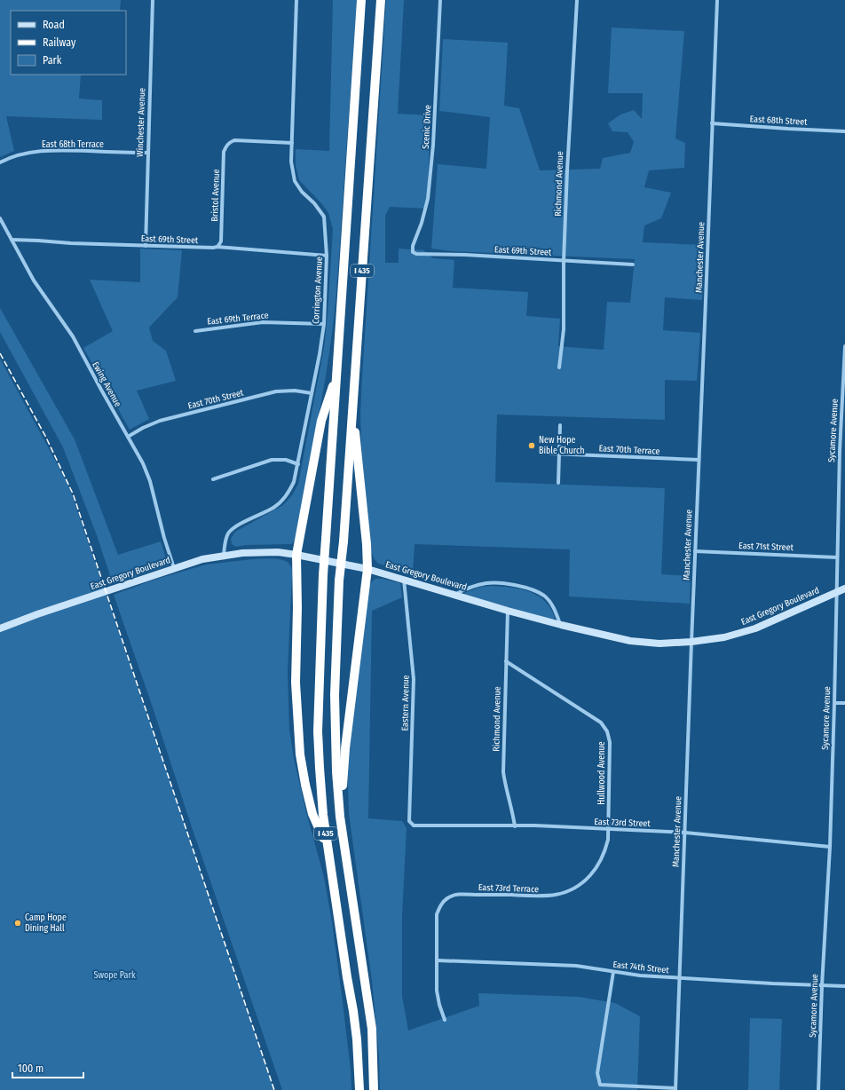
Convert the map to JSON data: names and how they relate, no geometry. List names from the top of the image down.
{
  "streets": {
    "highway": ["I 435"],
    "main road": ["East Gregory Boulevard"],
    "street": [
      "East 68th Street",
      "Winchester Avenue",
      "Scenic Drive",
      "East 68th Terrace",
      "Richmond Avenue",
      "Bristol Avenue",
      "East 69th Street",
      "Manchester Avenue",
      "Corrington Avenue",
      "East 69th Terrace",
      "Ewing Avenue",
      "East 70th Street",
      "Sycamore Avenue",
      "East 70th Terrace",
      "East 71st Street",
      "Eastern Avenue",
      "Hullwood Avenue",
      "East 73rd Street",
      "East 73rd Terrace",
      "East 74th Street"
    ]
  },
  "crossings": [
    ["East 68th Street", "Manchester Avenue"],
    ["Winchester Avenue", "East 68th Terrace"],
    ["Winchester Avenue", "East 69th Street"],
    ["Scenic Drive", "East 69th Street"],
    ["Richmond Avenue", "East 69th Street"],
    ["Richmond Avenue", "East Gregory Boulevard"],
    ["Richmond Avenue", "Hullwood Avenue"],
    ["Richmond Avenue", "East 73rd Street"],
    ["Bristol Avenue", "East 69th Street"],
    ["Bristol Avenue", "Corrington Avenue"],
    ["East 69th Street", "Corrington Avenue"],
    ["East 69th Street", "Ewing Avenue"],
    ["Manchester Avenue", "East 70th Terrace"],
    ["Manchester Avenue", "East 71st Street"],
    ["Manchester Avenue", "East Gregory Boulevard"],
    ["Manchester Avenue", "East 73rd Street"],
    ["Manchester Avenue", "East 74th Street"],
    ["Corrington Avenue", "East 69th Terrace"],
    ["Corrington Avenue", "East 70th Street"],
    ["Corrington Avenue", "East Gregory Boulevard"],
    ["Ewing Avenue", "East 70th Street"],
    ["Ewing Avenue", "East Gregory Boulevard"],
    ["Sycamore Avenue", "East 71st Street"],
    ["Sycamore Avenue", "East Gregory Boulevard"],
    ["Sycamore Avenue", "East 73rd Street"],
    ["Sycamore Avenue", "East 74th Street"],
    ["East Gregory Boulevard", "Eastern Avenue"],
    ["Eastern Avenue", "East 73rd Street"],
    ["Hullwood Avenue", "East 73rd Street"],
    ["Hullwood Avenue", "East 73rd Terrace"],
    ["East 73rd Terrace", "East 74th Street"]
  ],
  "parks": ["Swope Park"],
  "places": ["New Hope Bible Church", "Camp Hope Dining Hall"],
  "legend": ["Road", "Railway", "Park"],
  "scale_bar": "100 m"
}
